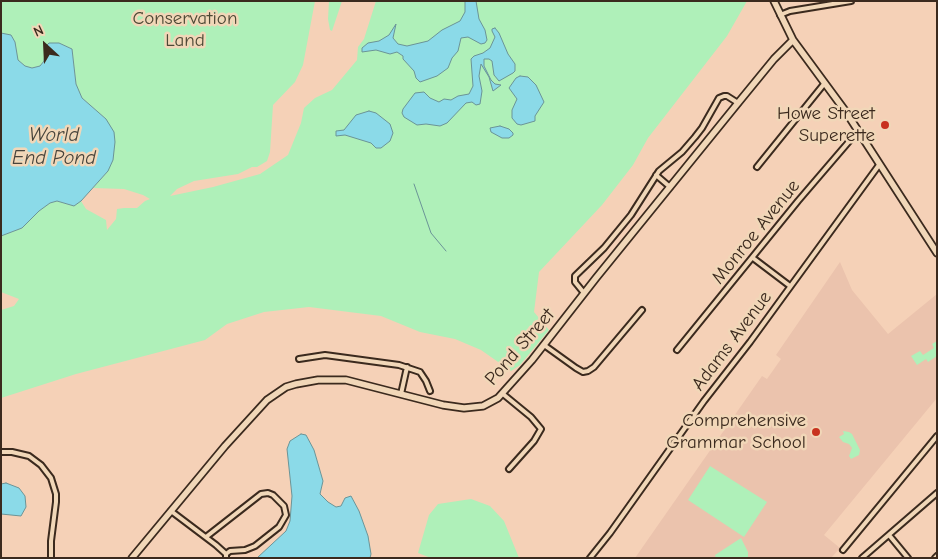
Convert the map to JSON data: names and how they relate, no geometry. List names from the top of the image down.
{
  "streets": {
    "street": ["Monroe Avenue", "Adams Avenue", "Pond Street"]
  },
  "water": ["World End Pond"],
  "parks": ["Conservation Land"],
  "places": ["Howe Street Superette", "Comprehensive Grammar School"],
  "north": "top left"
}
